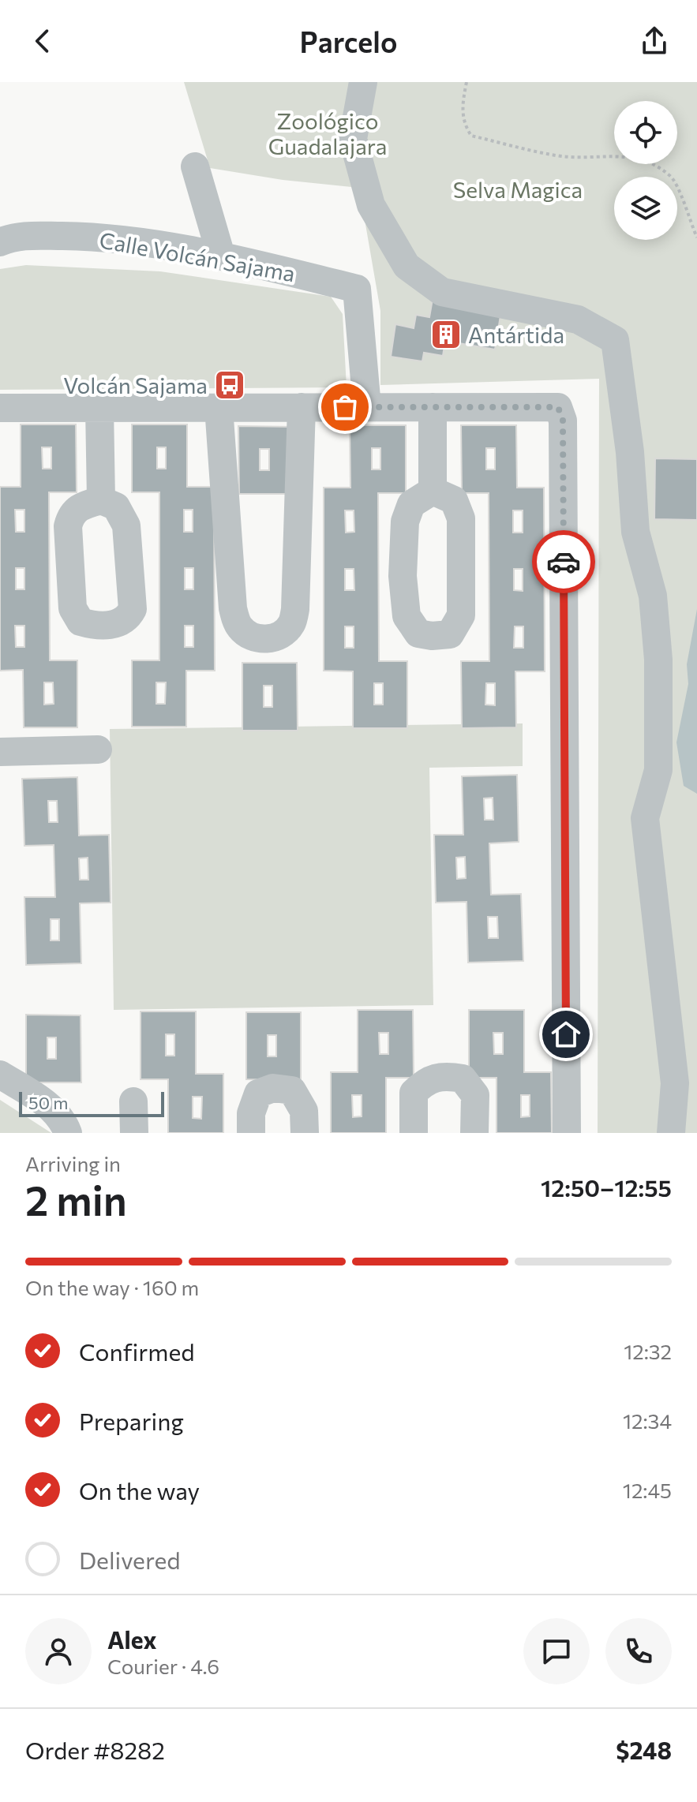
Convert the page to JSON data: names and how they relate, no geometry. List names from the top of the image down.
{
  "streets": {
    "street": ["Calle Volcán Sajama"]
  },
  "parks": ["Zoológico Guadalajara", "Selva Magica"],
  "places": {
    "building": ["Antártida"],
    "bus stop": ["Volcán Sajama"]
  },
  "scale_bar": "50 m",
  "page": {
    "header": "Parcelo",
    "scale": "50 m",
    "heading": ["2 min", "Arriving in", "12:50–12:55"],
    "panel": [
      "Alex",
      "Courier · 4.6",
      "Order #8282",
      "$248"
    ],
    "bar": "On the way · 160 m",
    "list": [
      ["Confirmed", "12:32"],
      ["Preparing", "12:34"],
      ["On the way", "12:45"],
      "Delivered"
    ]
  }
}
